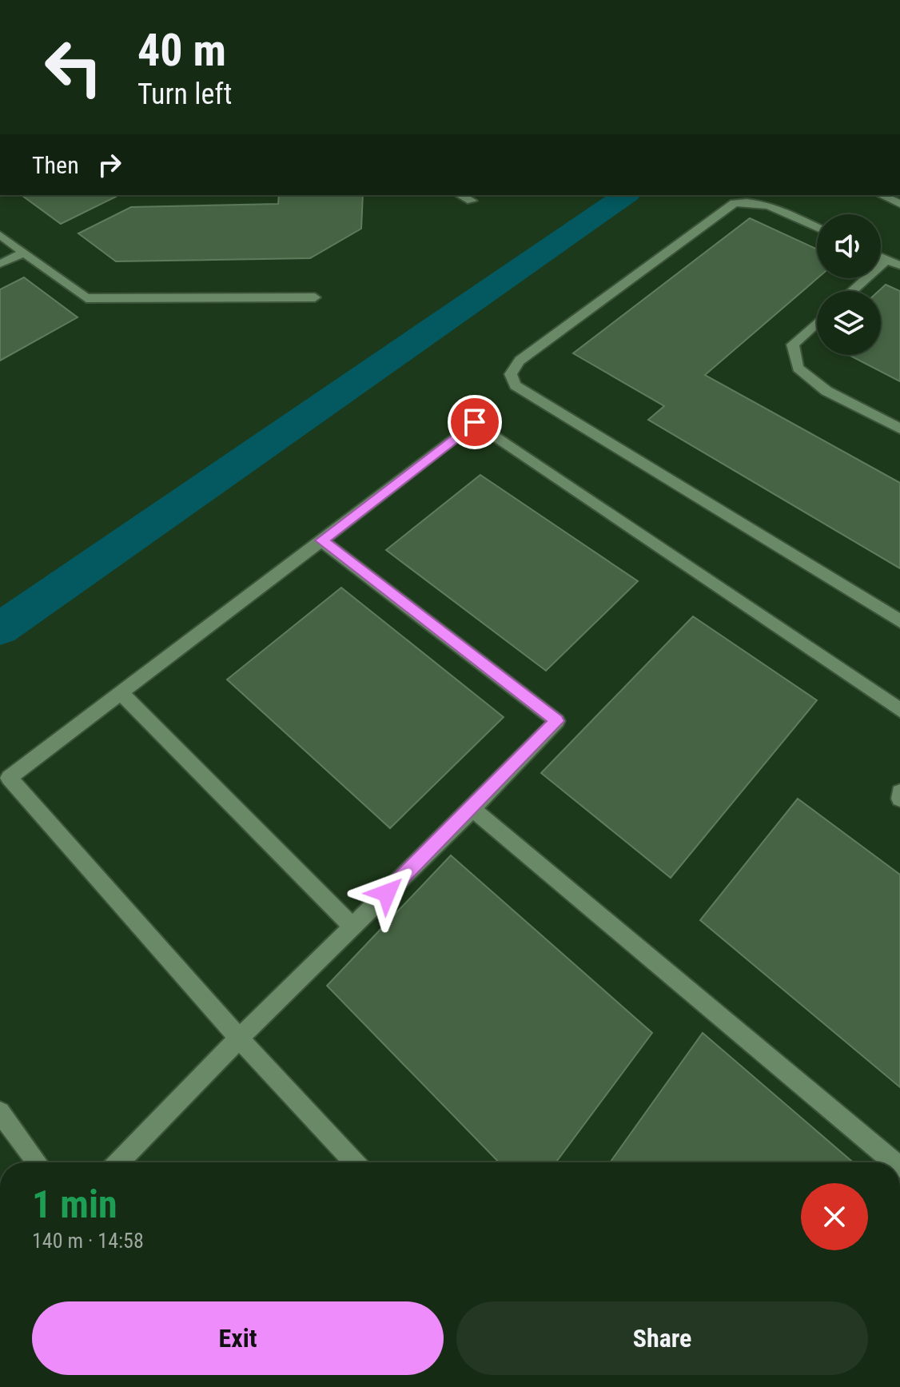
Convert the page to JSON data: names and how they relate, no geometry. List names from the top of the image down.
{
  "page": {
    "turn": ["40 m", "Turn left"],
    "then": "Then",
    "heading": ["1 min", "140 m · 14:58"],
    "buttons": ["Exit", "Share"]
  }
}
